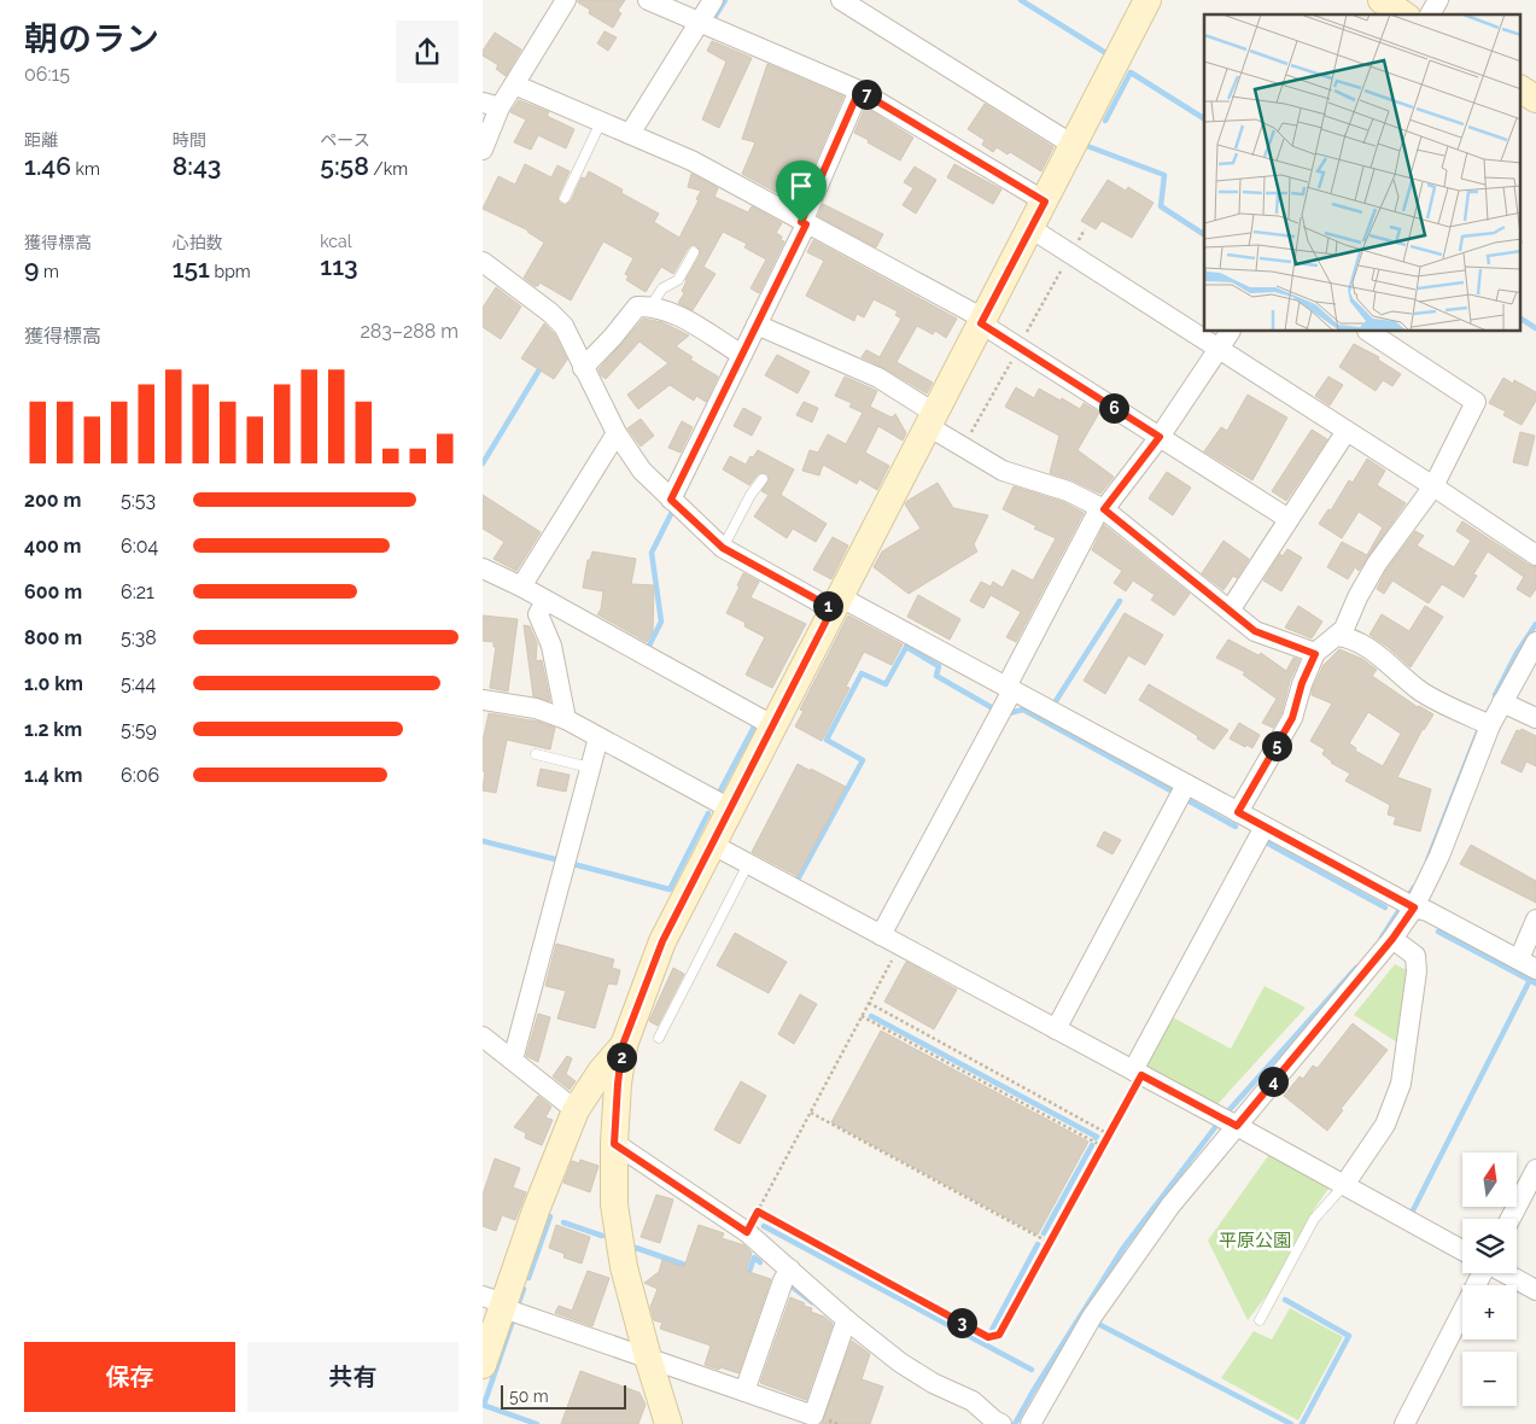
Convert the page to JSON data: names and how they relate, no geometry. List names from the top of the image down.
{
  "parks": ["平原公園"],
  "scale_bar": "50 m",
  "north": "top",
  "page": {
    "heading": ["朝のラン", "06:15"],
    "pins": [
      "7",
      "6",
      "1",
      "5",
      "2",
      "4",
      "3"
    ],
    "stats": [
      ["距離", "1.46 km"],
      ["時間", "8:43"],
      ["ペース", "5:58 /km"],
      ["獲得標高", "9 m"],
      ["心拍数", "151 bpm"],
      ["kcal", "113"]
    ],
    "chart": ["獲得標高", "283–288 m"],
    "list": [
      {
        "name": "200 m",
        "note": "5:53"
      },
      {
        "name": "400 m",
        "note": "6:04"
      },
      {
        "name": "600 m",
        "note": "6:21"
      },
      {
        "name": "800 m",
        "note": "5:38"
      },
      {
        "name": "1.0 km",
        "note": "5:44"
      },
      {
        "name": "1.2 km",
        "note": "5:59"
      },
      {
        "name": "1.4 km",
        "note": "6:06"
      }
    ],
    "map_buttons": ["+", "−"],
    "buttons": ["保存", "共有"],
    "scale": "50 m"
  }
}
